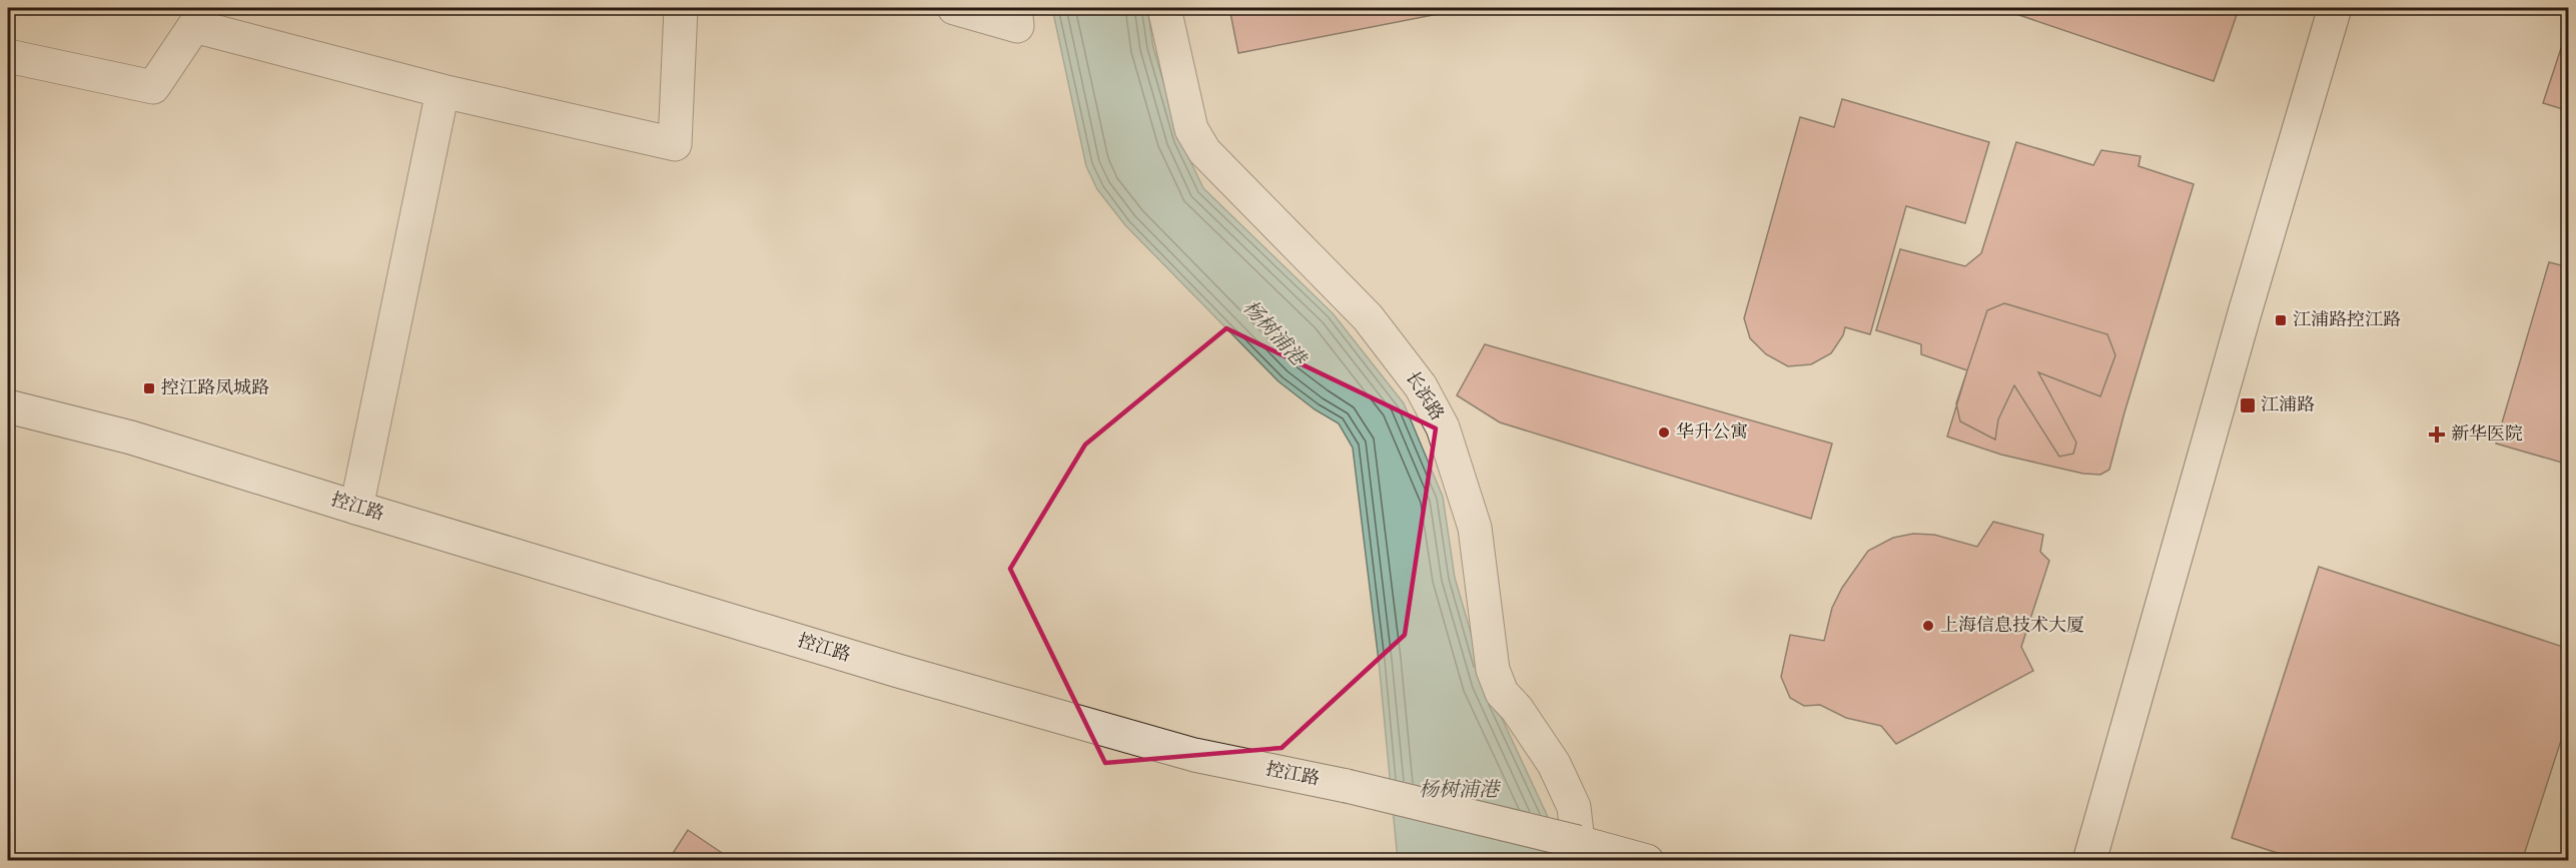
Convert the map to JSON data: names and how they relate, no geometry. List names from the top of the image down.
{
  "streets": {
    "main road": ["长浜路", "控江路"]
  },
  "crossings": [
    ["长浜路", "控江路"]
  ],
  "water": ["杨树浦港"],
  "places": {
    "transit": ["江浦路控江路", "控江路凤城路", "江浦路"],
    "other": ["华升公寓", "上海信息技术大厦"],
    "health": ["新华医院"]
  }
}
